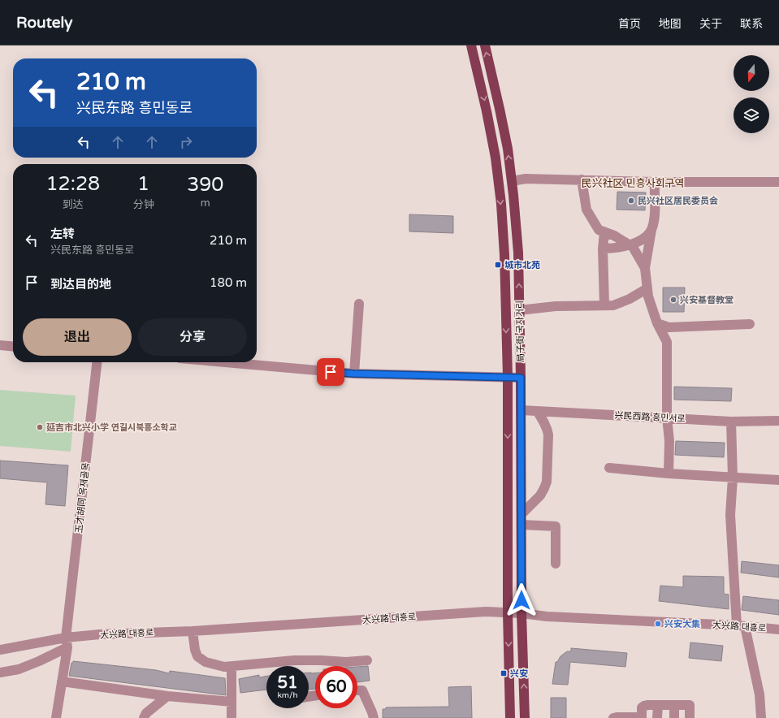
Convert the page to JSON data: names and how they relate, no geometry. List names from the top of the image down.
{
  "streets": {
    "main road": ["局子街 국자거리"],
    "street": ["兴民西路 흥민서로", "玉才胡同 옥재골목", "大兴路 대흥로"]
  },
  "crossings": [
    ["局子街 국자거리", "兴民西路 흥민서로"],
    ["局子街 국자거리", "大兴路 대흥로"],
    ["玉才胡同 옥재골목", "大兴路 대흥로"]
  ],
  "districts": ["民兴社区 민흥사회구역"],
  "places": {
    "other": [
      "民兴社区居民委员会",
      "兴安基督教堂",
      "延吉市北兴小学 연길시북흥소학교",
      "兴安大集"
    ],
    "transit": ["城市北苑", "兴安"]
  },
  "north": "bottom",
  "page": {
    "header": "Routely",
    "nav": [
      "首页",
      "地图",
      "关于",
      "联系"
    ],
    "turn": ["210 m", "兴民东路 흥민동로"],
    "eta": [
      "12:28",
      "到达",
      "1",
      "分钟",
      "390",
      "m"
    ],
    "list": [
      {
        "name": "左转",
        "note": "兴民东路 흥민동로",
        "value": "210 m"
      },
      {
        "name": "到达目的地",
        "value": "180 m"
      }
    ],
    "buttons": ["退出", "分享"],
    "speed": "51 km/h",
    "limit": "60"
  }
}
